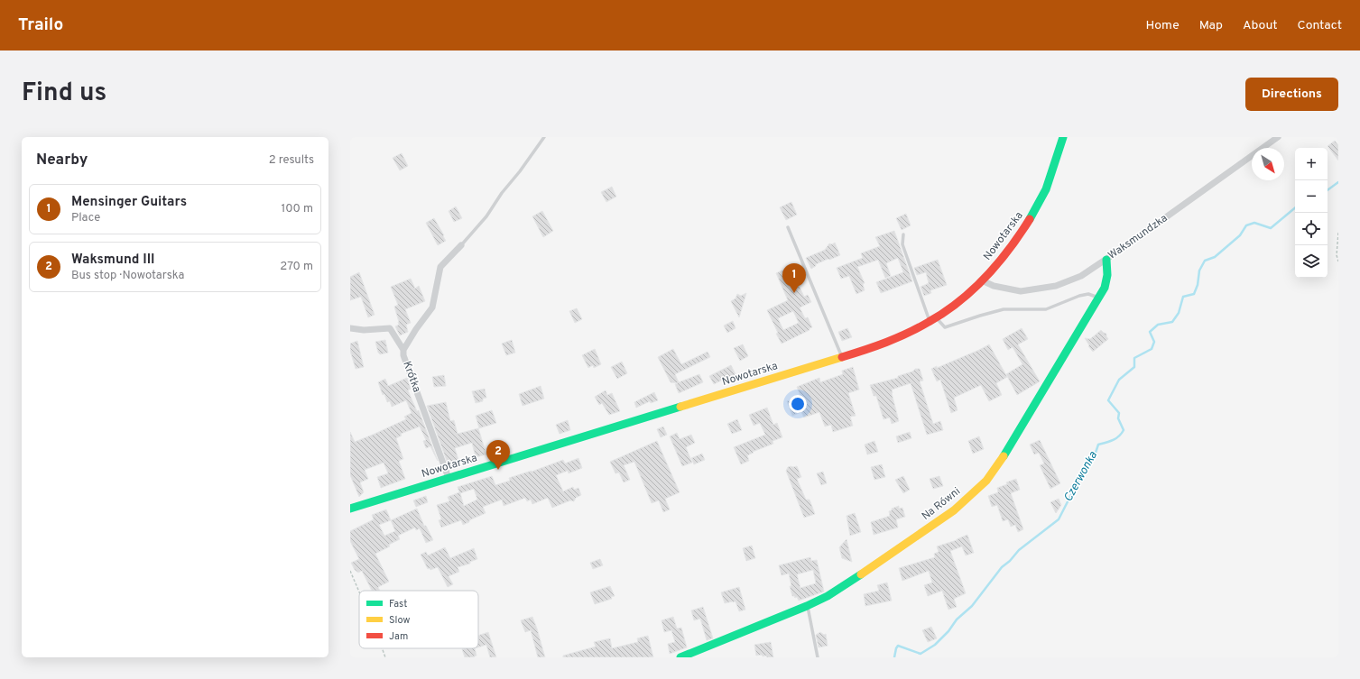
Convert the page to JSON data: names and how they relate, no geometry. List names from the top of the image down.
{
  "streets": {
    "street": [
      "Nowotarska",
      "Waksmundzka",
      "Krótka",
      "Na Równi"
    ]
  },
  "crossings": [
    ["Nowotarska", "Waksmundzka"],
    ["Nowotarska", "Krótka"],
    ["Waksmundzka", "Na Równi"]
  ],
  "water": ["Czerwonka"],
  "legend": ["Fast", "Slow", "Jam"],
  "north": "bottom right",
  "page": {
    "header": "Trailo",
    "nav": [
      "Home",
      "Map",
      "About",
      "Contact"
    ],
    "title": "Find us",
    "buttons": "Directions",
    "heading": ["Nearby", "2 results"],
    "map_buttons": ["+", "−"],
    "list": [
      {
        "mark": "1",
        "name": "Mensinger Guitars",
        "note": "Place",
        "value": "100 m"
      },
      {
        "mark": "2",
        "name": "Waksmund III",
        "note": "Bus stop · Nowotarska",
        "value": "270 m"
      }
    ],
    "pins": ["1", "2"]
  }
}
